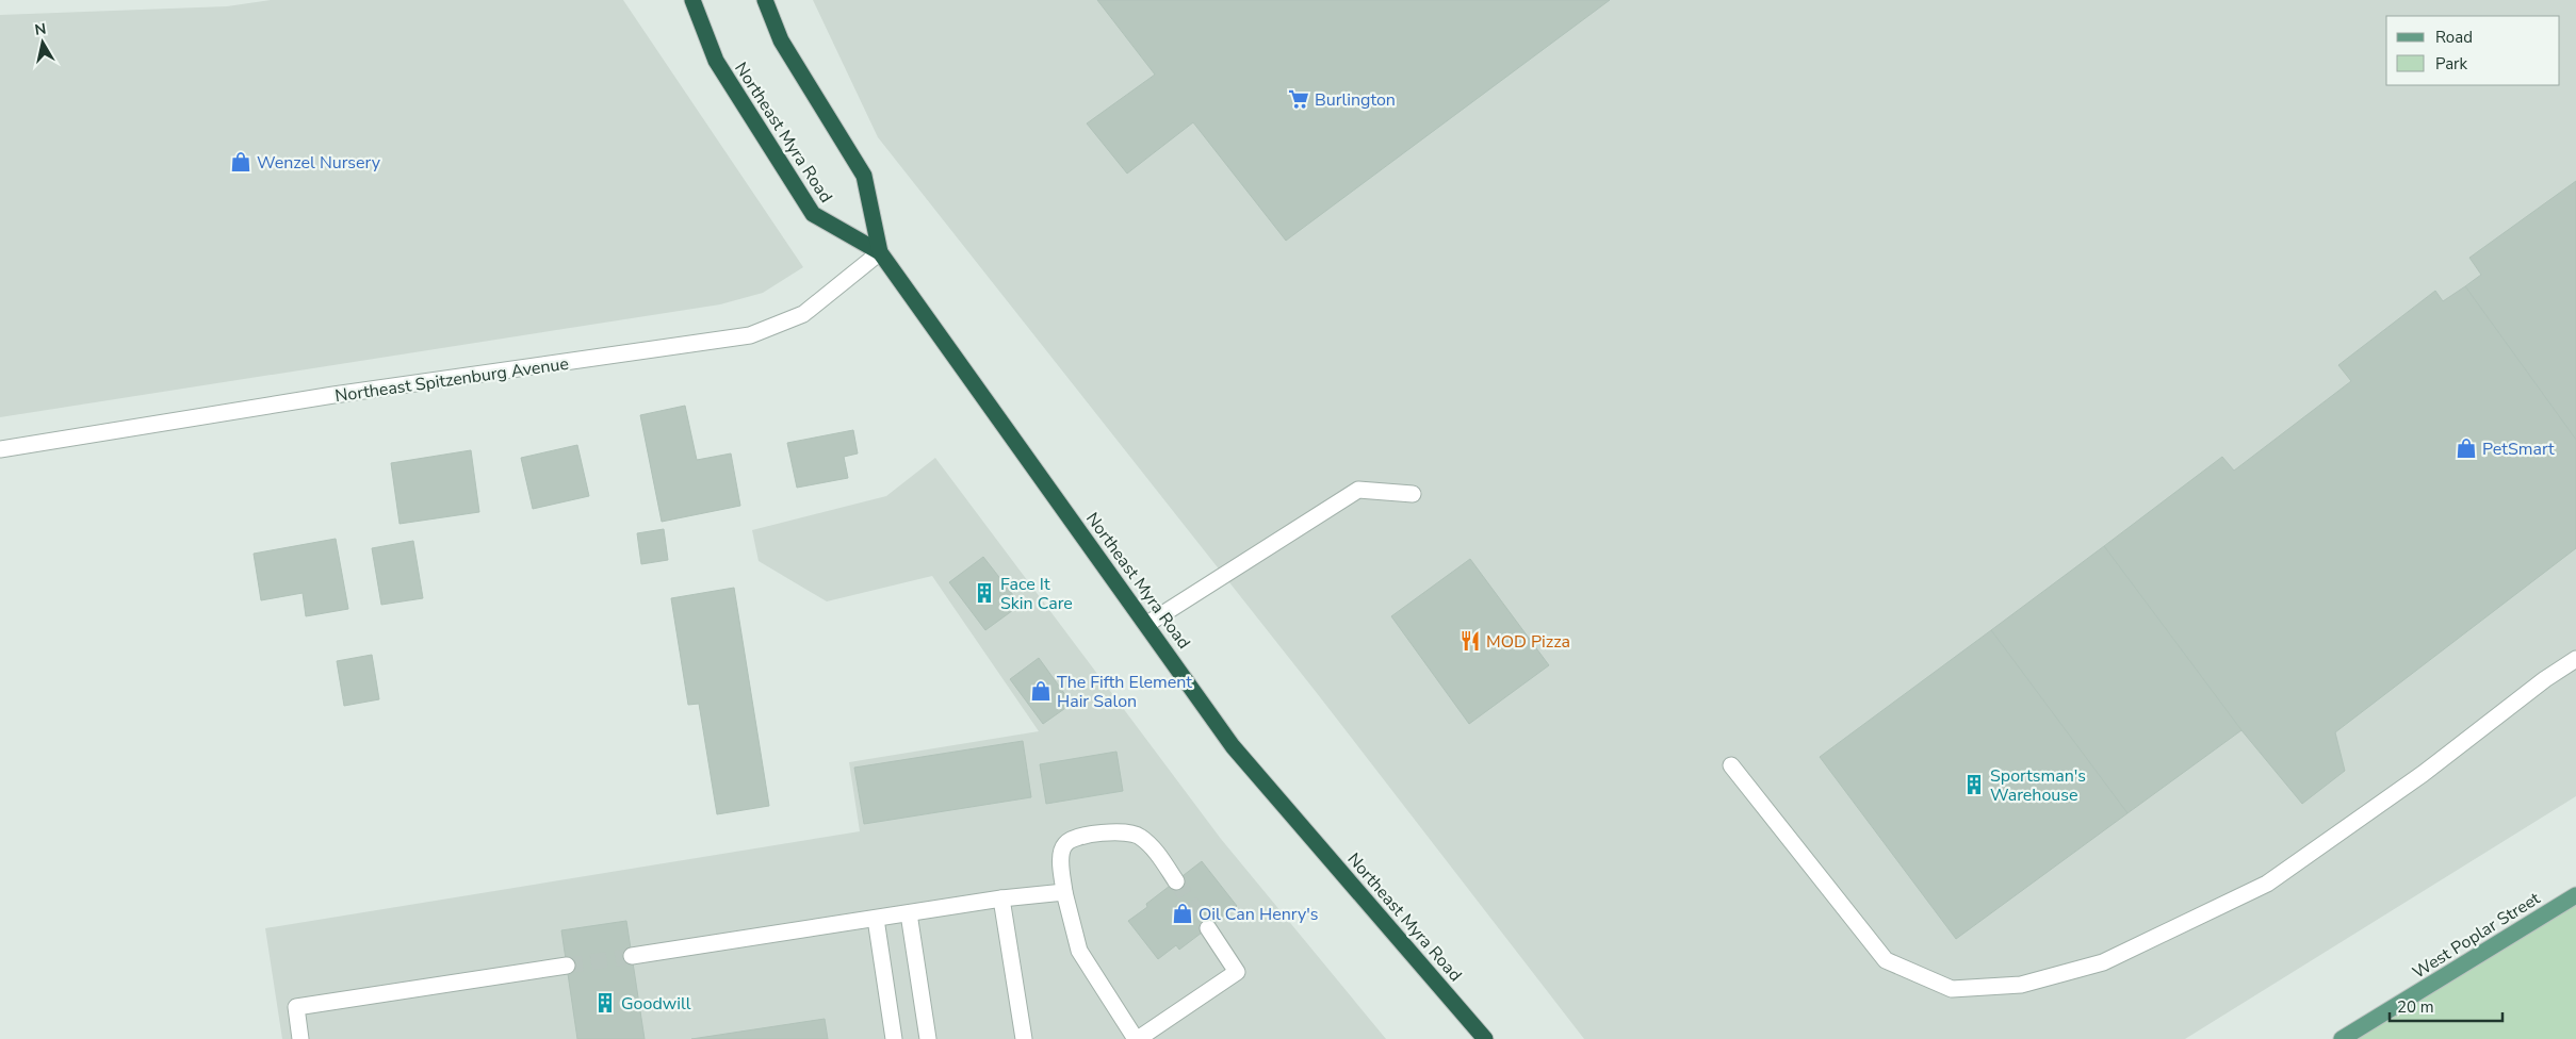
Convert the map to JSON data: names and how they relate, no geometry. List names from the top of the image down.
{
  "streets": {
    "highway": ["Northeast Myra Road"],
    "main road": ["West Poplar Street"],
    "street": ["Northeast Spitzenburg Avenue"]
  },
  "crossings": [
    ["Northeast Myra Road", "Northeast Spitzenburg Avenue"]
  ],
  "places": {
    "supermarket": ["Burlington"],
    "shop": [
      "Wenzel Nursery",
      "PetSmart",
      "The Fifth Element Hair Salon",
      "Oil Can Henry's"
    ],
    "building": ["Face It Skin Care", "Sportsman's Warehouse", "Goodwill"],
    "restaurant": ["MOD Pizza"]
  },
  "legend": ["Road", "Park"],
  "scale_bar": "20 m",
  "north": "top"
}
